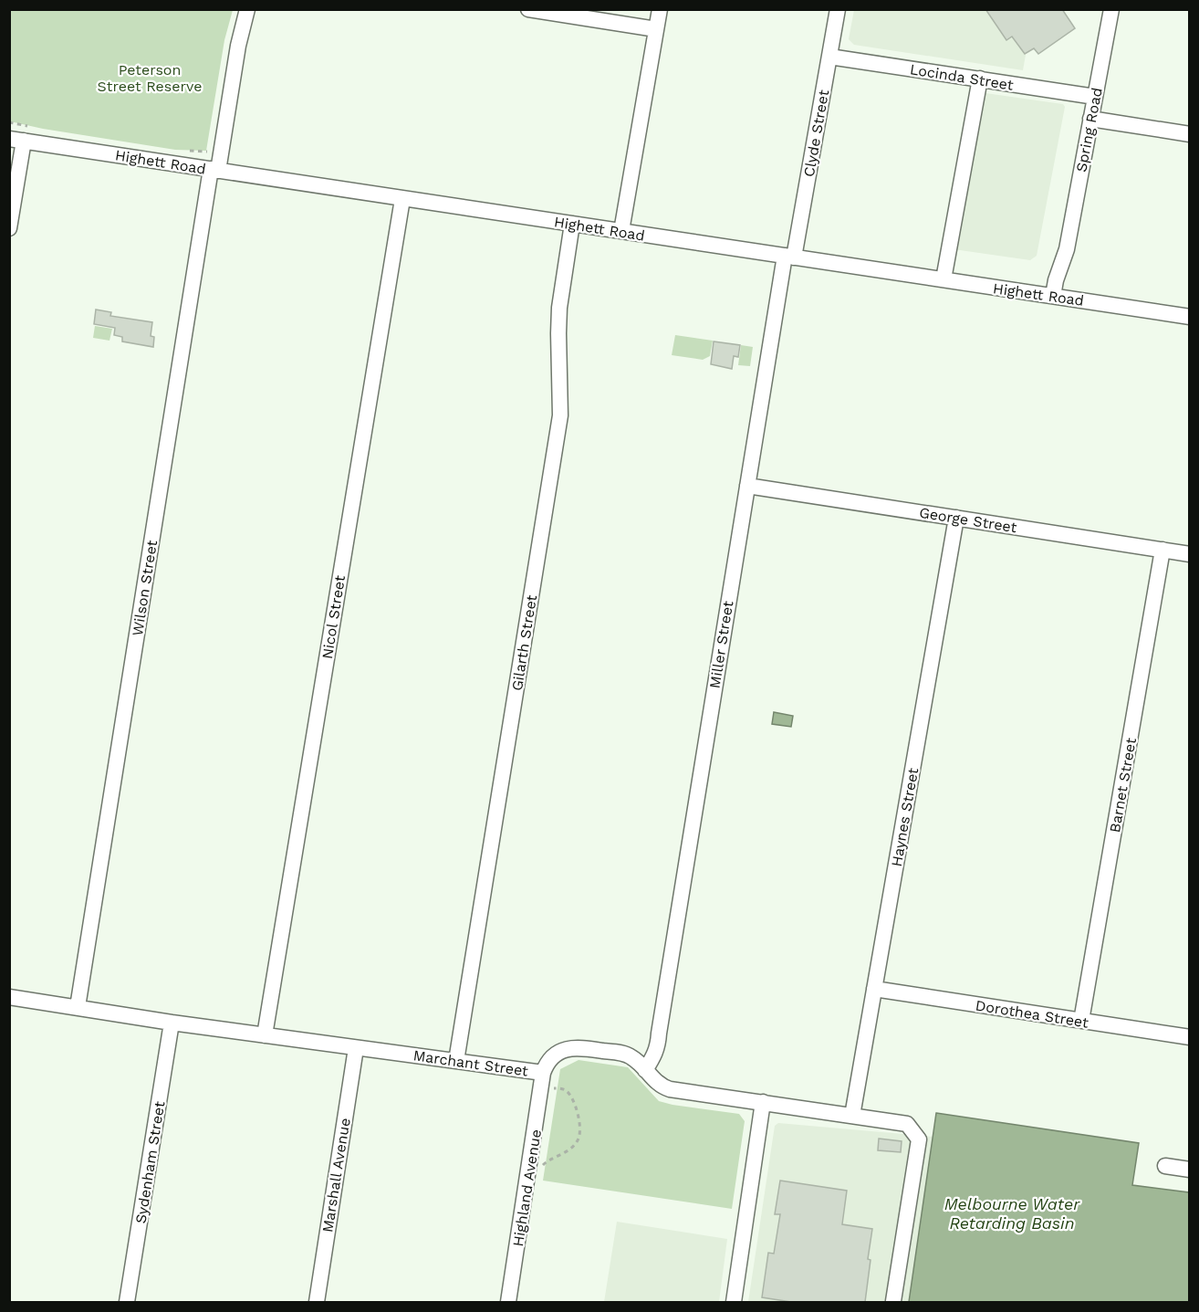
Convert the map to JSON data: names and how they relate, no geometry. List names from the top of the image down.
{
  "streets": {
    "street": [
      "Locinda Street",
      "Spring Road",
      "Clyde Street",
      "Highett Road",
      "George Street",
      "Wilson Street",
      "Nicol Street",
      "Gilarth Street",
      "Miller Street",
      "Barnet Street",
      "Haynes Street",
      "Dorothea Street",
      "Marchant Street",
      "Sydenham Street",
      "Marshall Avenue",
      "Highland Avenue"
    ]
  },
  "crossings": [
    ["Locinda Street", "Spring Road"],
    ["Locinda Street", "Clyde Street"],
    ["Spring Road", "Highett Road"],
    ["Clyde Street", "Highett Road"],
    ["Clyde Street", "Miller Street"],
    ["Highett Road", "Wilson Street"],
    ["Highett Road", "Nicol Street"],
    ["Highett Road", "Gilarth Street"],
    ["Highett Road", "Miller Street"],
    ["George Street", "Miller Street"],
    ["George Street", "Barnet Street"],
    ["George Street", "Haynes Street"],
    ["Wilson Street", "Marchant Street"],
    ["Nicol Street", "Marchant Street"],
    ["Gilarth Street", "Marchant Street"],
    ["Barnet Street", "Dorothea Street"],
    ["Haynes Street", "Dorothea Street"],
    ["Marchant Street", "Sydenham Street"],
    ["Marchant Street", "Marshall Avenue"],
    ["Marchant Street", "Highland Avenue"]
  ],
  "water": ["Melbourne Water Retarding Basin"],
  "parks": ["Peterson Street Reserve"]
}
